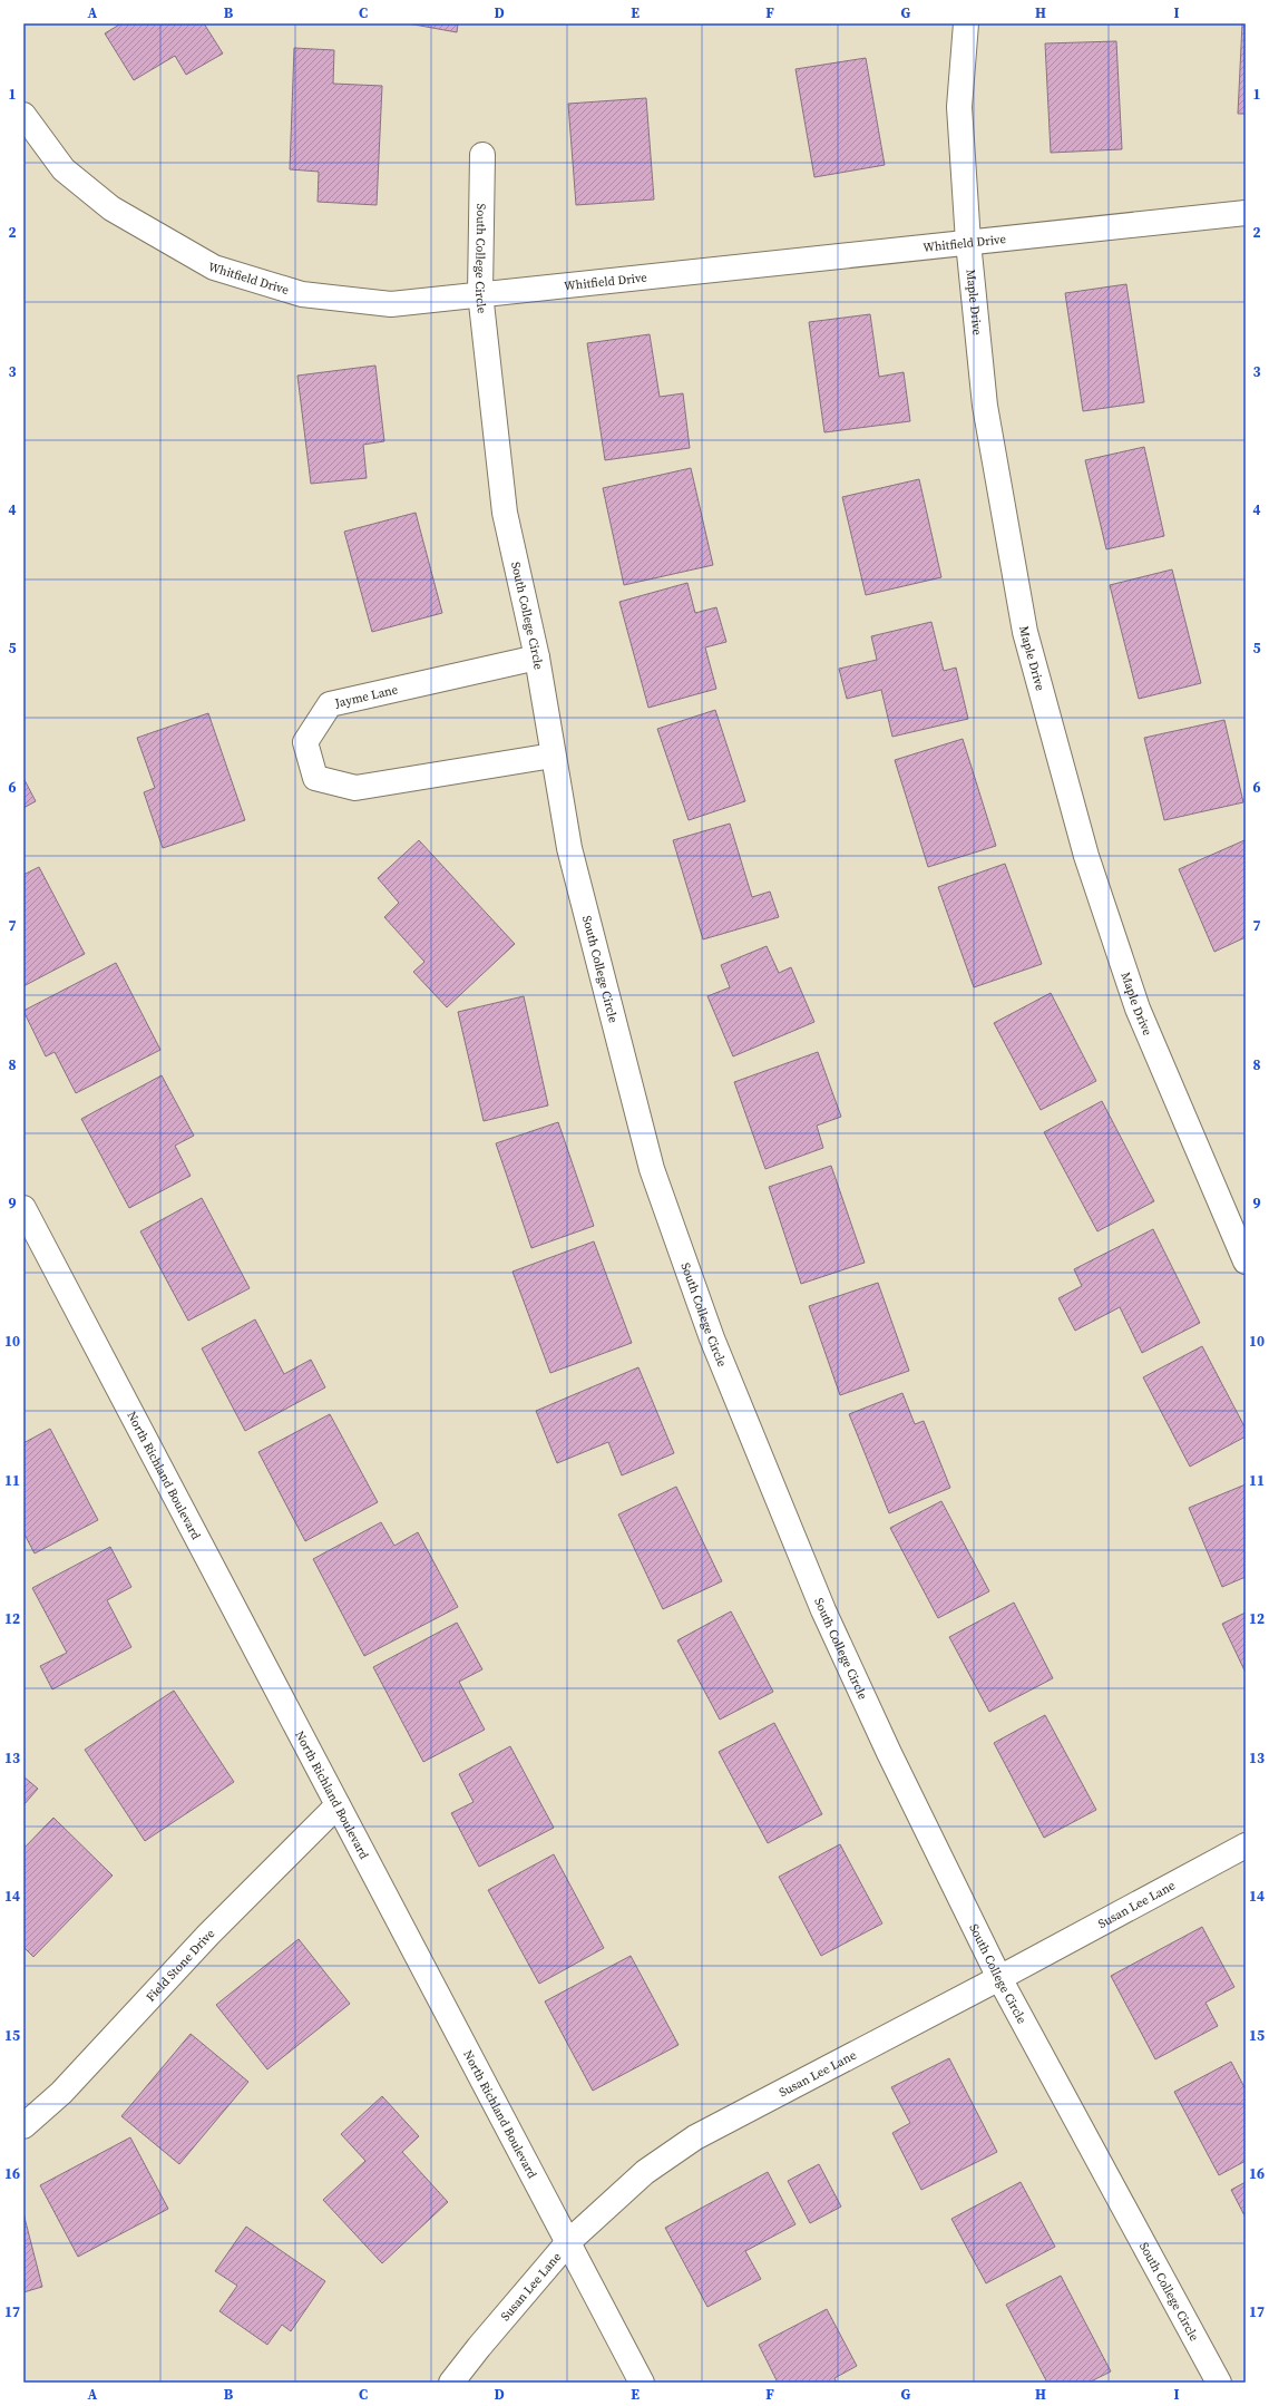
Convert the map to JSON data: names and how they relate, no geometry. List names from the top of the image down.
{
  "streets": {
    "street": [
      "Whitfield Drive",
      "South College Circle",
      "Maple Drive",
      "Jayme Lane",
      "North Richland Boulevard",
      "Susan Lee Lane",
      "Field Stone Drive"
    ]
  },
  "crossings": [
    ["Whitfield Drive", "South College Circle"],
    ["Whitfield Drive", "Maple Drive"],
    ["South College Circle", "Jayme Lane"],
    ["South College Circle", "Susan Lee Lane"],
    ["North Richland Boulevard", "Susan Lee Lane"],
    ["North Richland Boulevard", "Field Stone Drive"]
  ],
  "grid": {
    "columns": [
      "A",
      "B",
      "C",
      "D",
      "E",
      "F",
      "G",
      "H",
      "I"
    ],
    "rows": [
      "1",
      "2",
      "3",
      "4",
      "5",
      "6",
      "7",
      "8",
      "9",
      "10",
      "11",
      "12",
      "13",
      "14",
      "15",
      "16",
      "17"
    ]
  }
}
